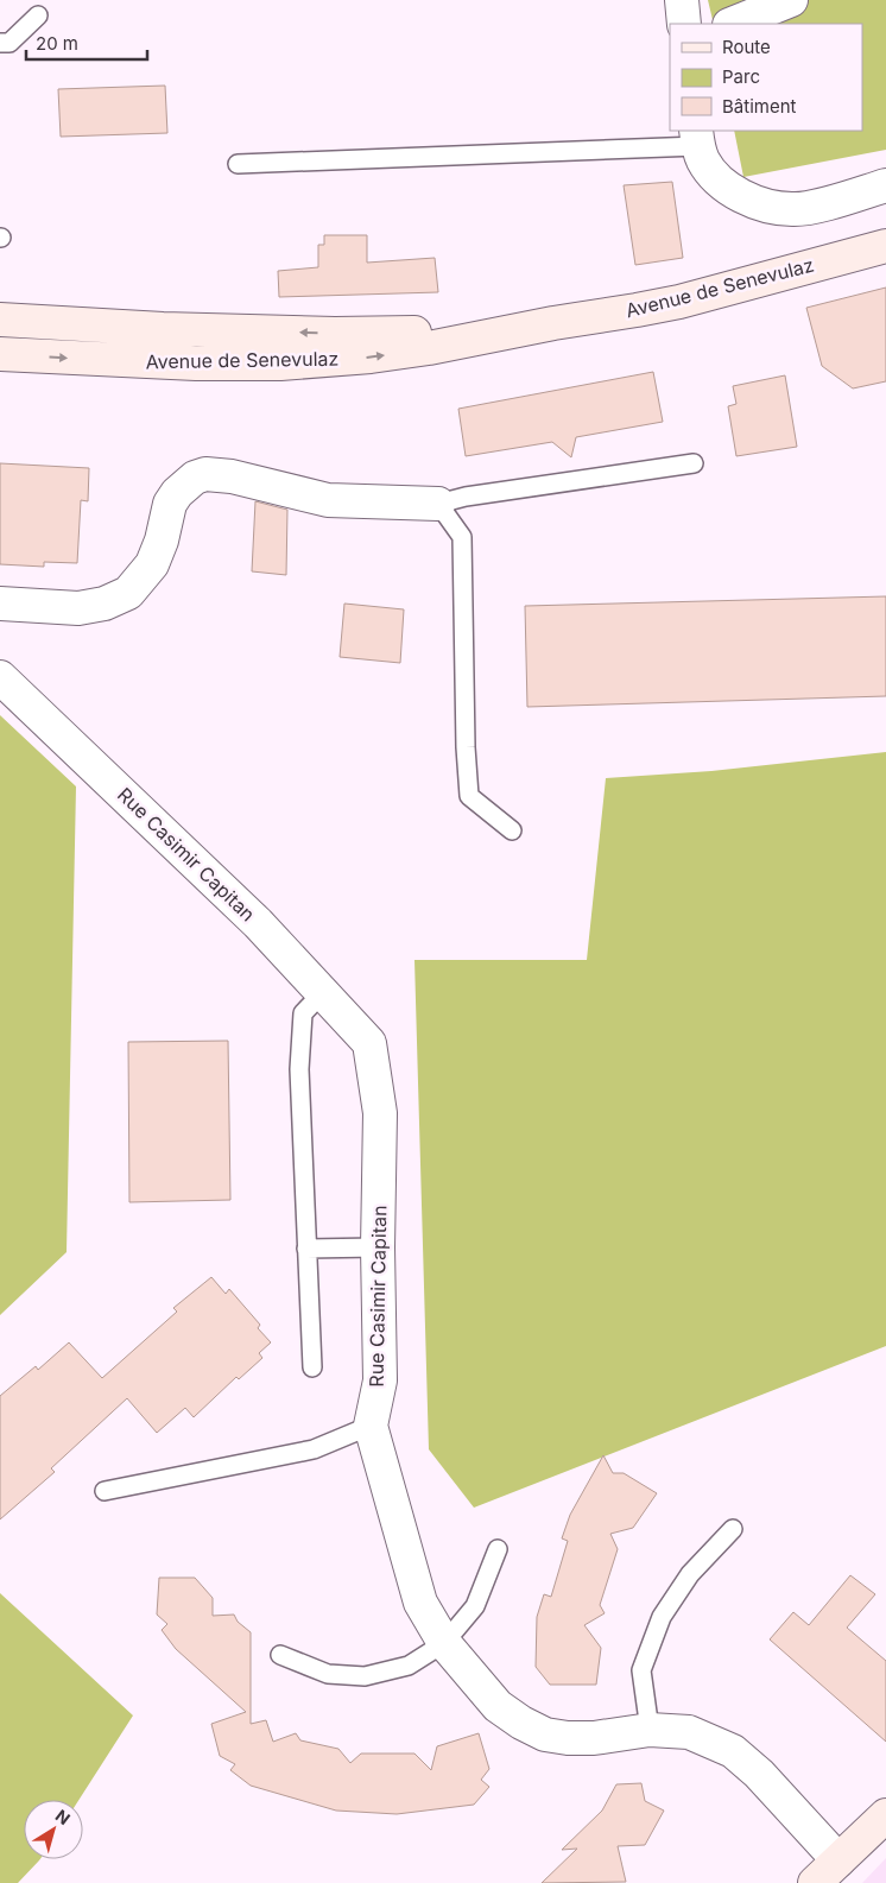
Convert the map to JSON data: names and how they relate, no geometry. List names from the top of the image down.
{
  "streets": {
    "main road": ["Avenue de Senevulaz"],
    "street": ["Rue Casimir Capitan"]
  },
  "legend": ["Route", "Parc", "Bâtiment"],
  "scale_bar": "20 m",
  "north": "top right"
}
